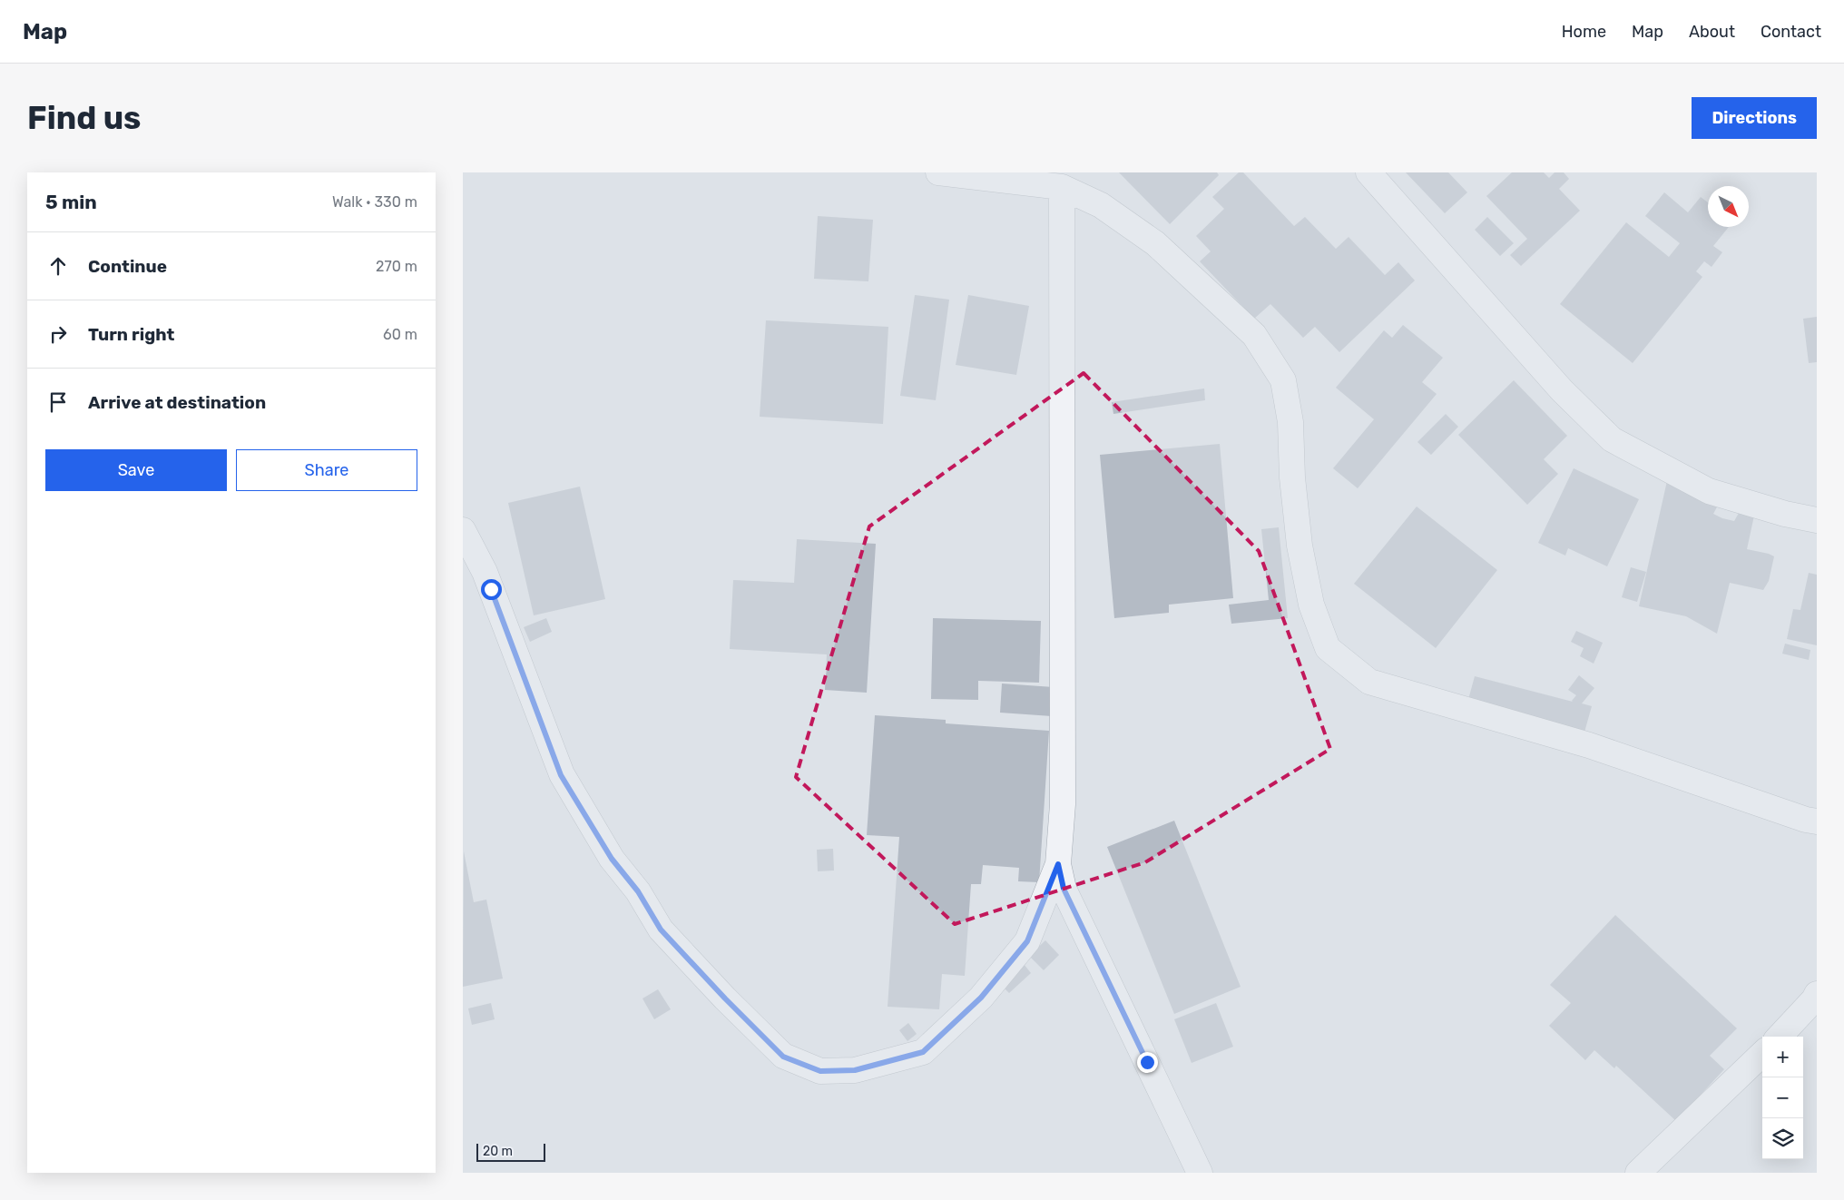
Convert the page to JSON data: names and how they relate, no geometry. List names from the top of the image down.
{
  "scale_bar": "20 m",
  "north": "bottom right",
  "page": {
    "header": "Map",
    "nav": [
      "Home",
      "Map",
      "About",
      "Contact"
    ],
    "buttons": [
      "Directions",
      ["Save", "Share"]
    ],
    "title": "Find us",
    "heading": ["5 min", "Walk · 330 m"],
    "list": [
      ["Continue", "270 m"],
      ["Turn right", "60 m"],
      "Arrive at destination"
    ],
    "map_buttons": ["+", "−"],
    "scale": "20 m"
  }
}
